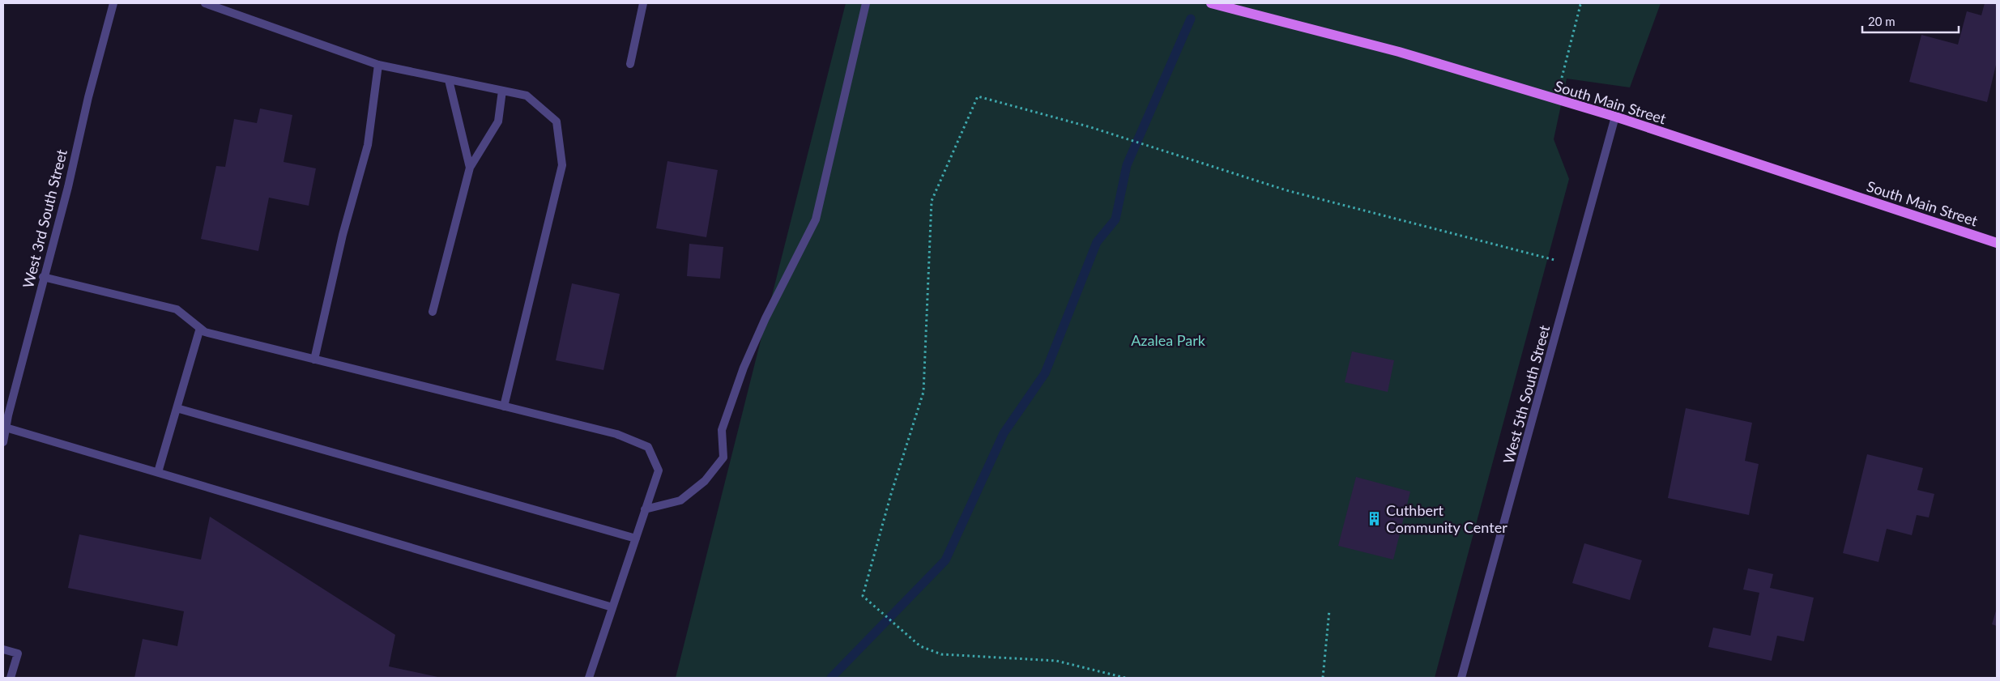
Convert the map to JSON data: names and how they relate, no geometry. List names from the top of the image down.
{
  "streets": {
    "main road": ["South Main Street"],
    "street": ["West 3rd South Street", "West 5th South Street"]
  },
  "crossings": [
    ["South Main Street", "West 5th South Street"]
  ],
  "parks": ["Azalea Park"],
  "places": {
    "building": ["Cuthbert Community Center"]
  },
  "scale_bar": "20 m"
}
